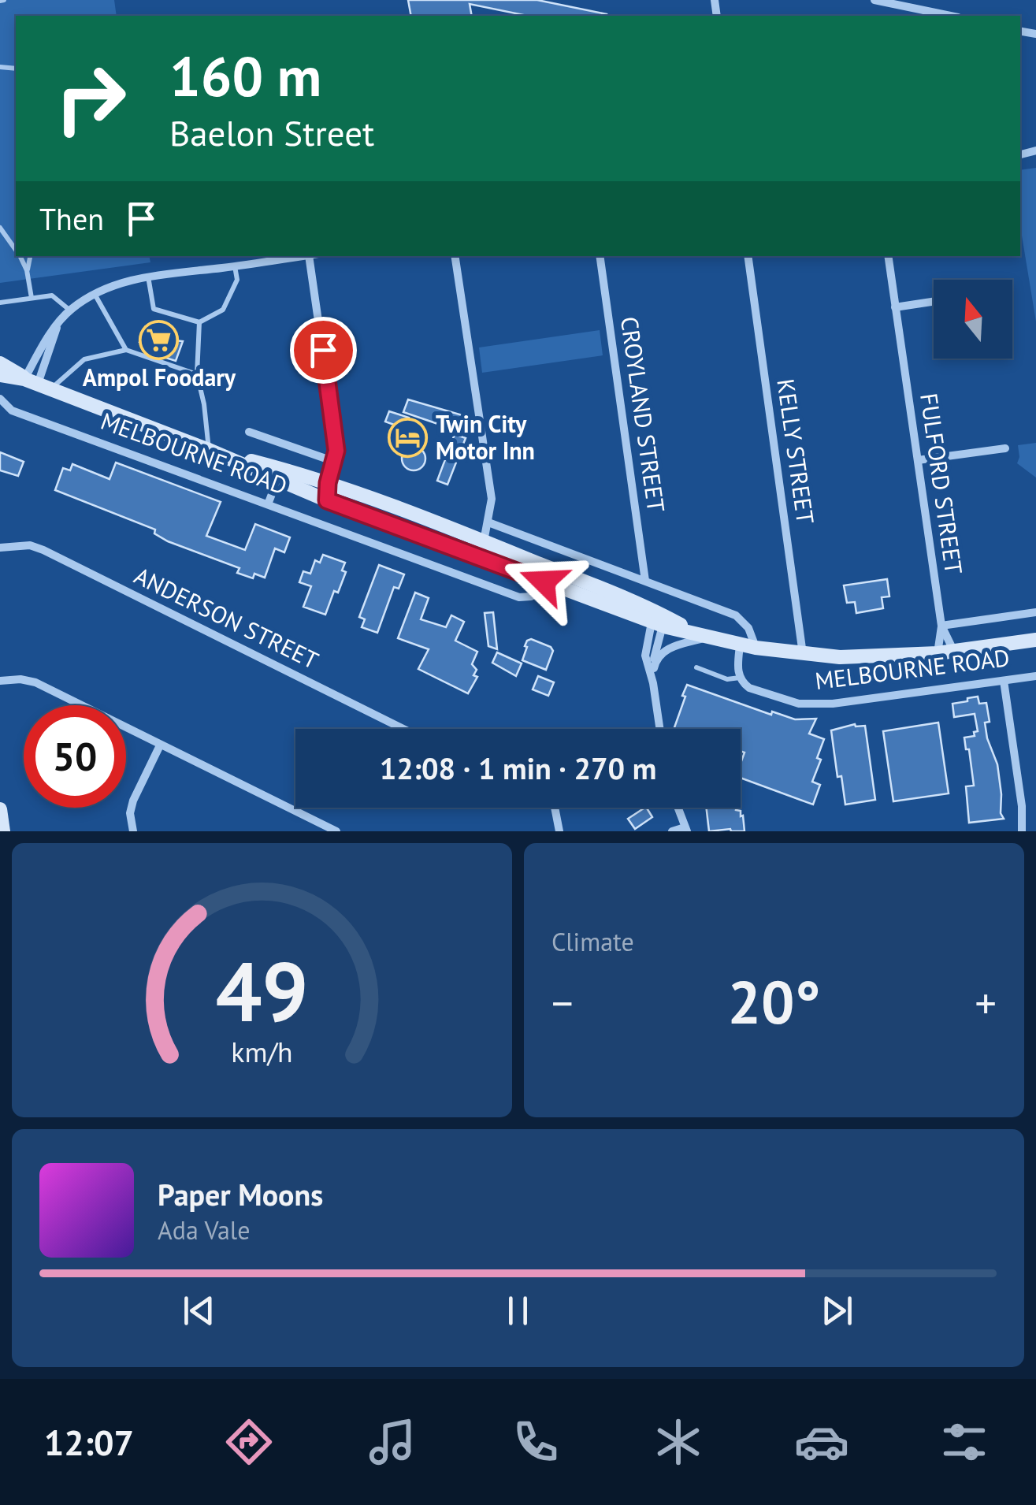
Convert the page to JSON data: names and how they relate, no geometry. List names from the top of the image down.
{
  "streets": {
    "main road": ["MELBOURNE ROAD"],
    "street": [
      "CROYLAND STREET",
      "KELLY STREET",
      "FULFORD STREET",
      "ANDERSON STREET"
    ]
  },
  "crossings": [
    ["KELLY STREET", "MELBOURNE ROAD"],
    ["MELBOURNE ROAD", "FULFORD STREET"]
  ],
  "places": {
    "supermarket": ["Ampol Foodary"],
    "hotel": ["Twin City Motor Inn"]
  },
  "north": "top",
  "page": {
    "turn": ["160 m", "Baelon Street"],
    "then": "Then",
    "limit": "50",
    "trip": "12:08 · 1 min · 270 m",
    "tile": "Climate",
    "heat": ["−", "20°", "+"],
    "song": ["Paper Moons", "Ada Vale"],
    "tabs": "12:07",
    "gauge": ["49", "km/h"]
  }
}
